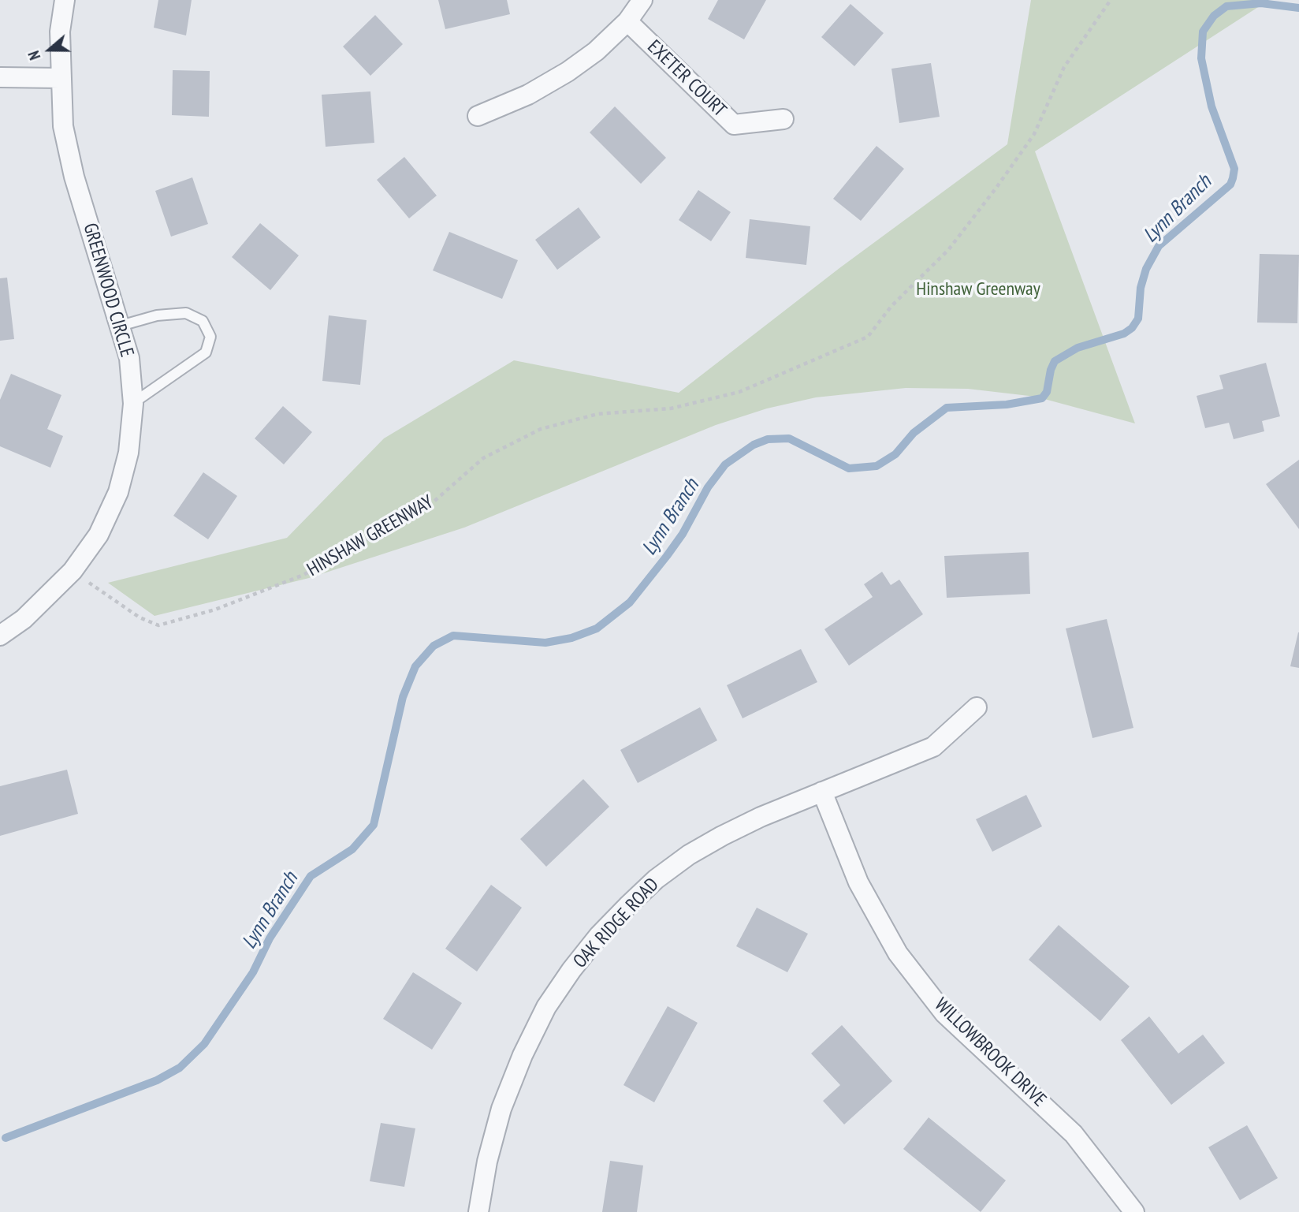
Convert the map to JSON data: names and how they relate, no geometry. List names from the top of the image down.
{
  "streets": {
    "street": [
      "EXETER COURT",
      "GREENWOOD CIRCLE",
      "OAK RIDGE ROAD",
      "WILLOWBROOK DRIVE"
    ],
    "path": ["HINSHAW GREENWAY"]
  },
  "crossings": [
    ["GREENWOOD CIRCLE", "HINSHAW GREENWAY"],
    ["OAK RIDGE ROAD", "WILLOWBROOK DRIVE"]
  ],
  "water": ["Lynn Branch"],
  "parks": ["Hinshaw Greenway"],
  "north": "left"
}
